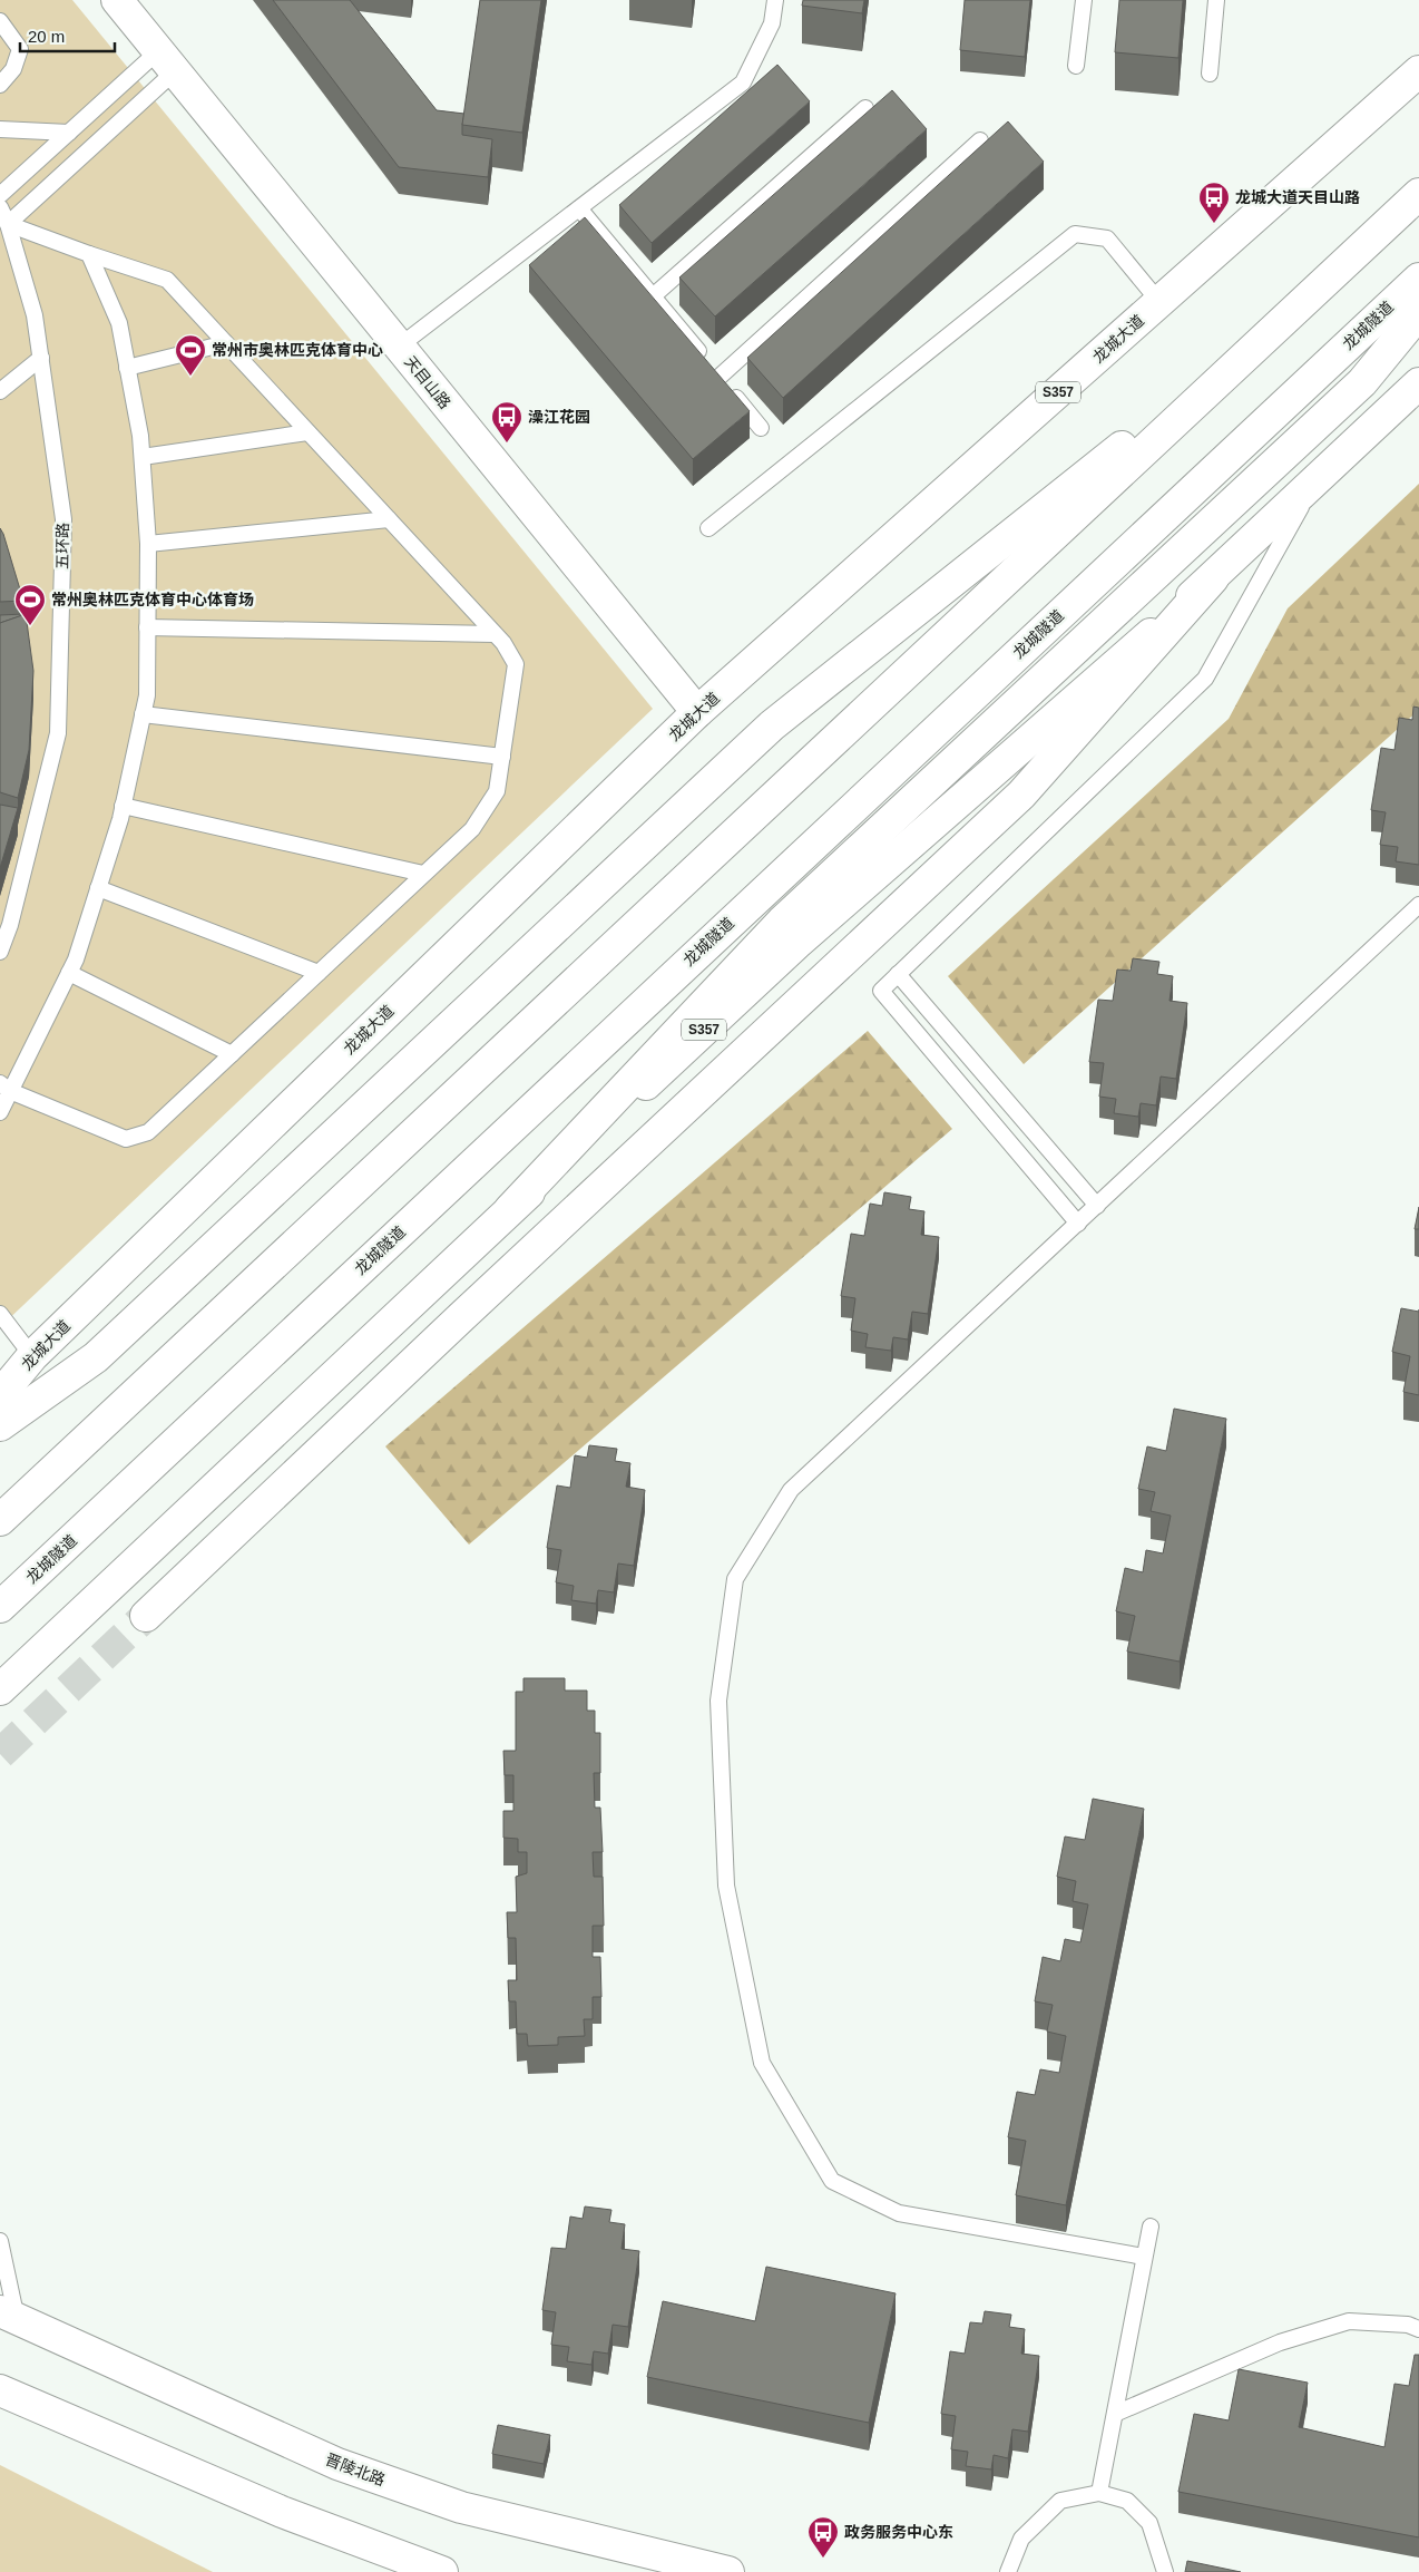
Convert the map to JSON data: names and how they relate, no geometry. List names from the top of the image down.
{
  "streets": {
    "main road": [
      "龙城隧道",
      "龙城大道",
      "天目山路",
      "S357",
      "晋陵北路"
    ],
    "lane": ["五环路"]
  },
  "crossings": [
    ["龙城大道", "天目山路"]
  ],
  "places": {
    "bus stop": ["龙城大道天目山路", "澡江花园", "政务服务中心东"],
    "sports": ["常州市奥林匹克体育中心", "常州奥林匹克体育中心体育场"]
  },
  "scale_bar": "20 m"
}
